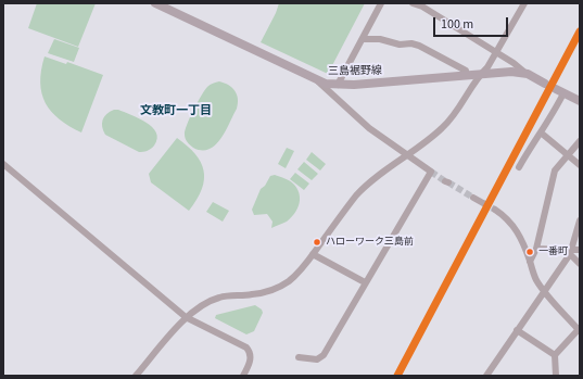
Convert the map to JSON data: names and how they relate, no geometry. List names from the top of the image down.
{
  "streets": {
    "main road": ["三島裾野線"]
  },
  "districts": ["文教町一丁目"],
  "places": ["ハローワーク三島前", "一番町"],
  "scale_bar": "100 m"
}
